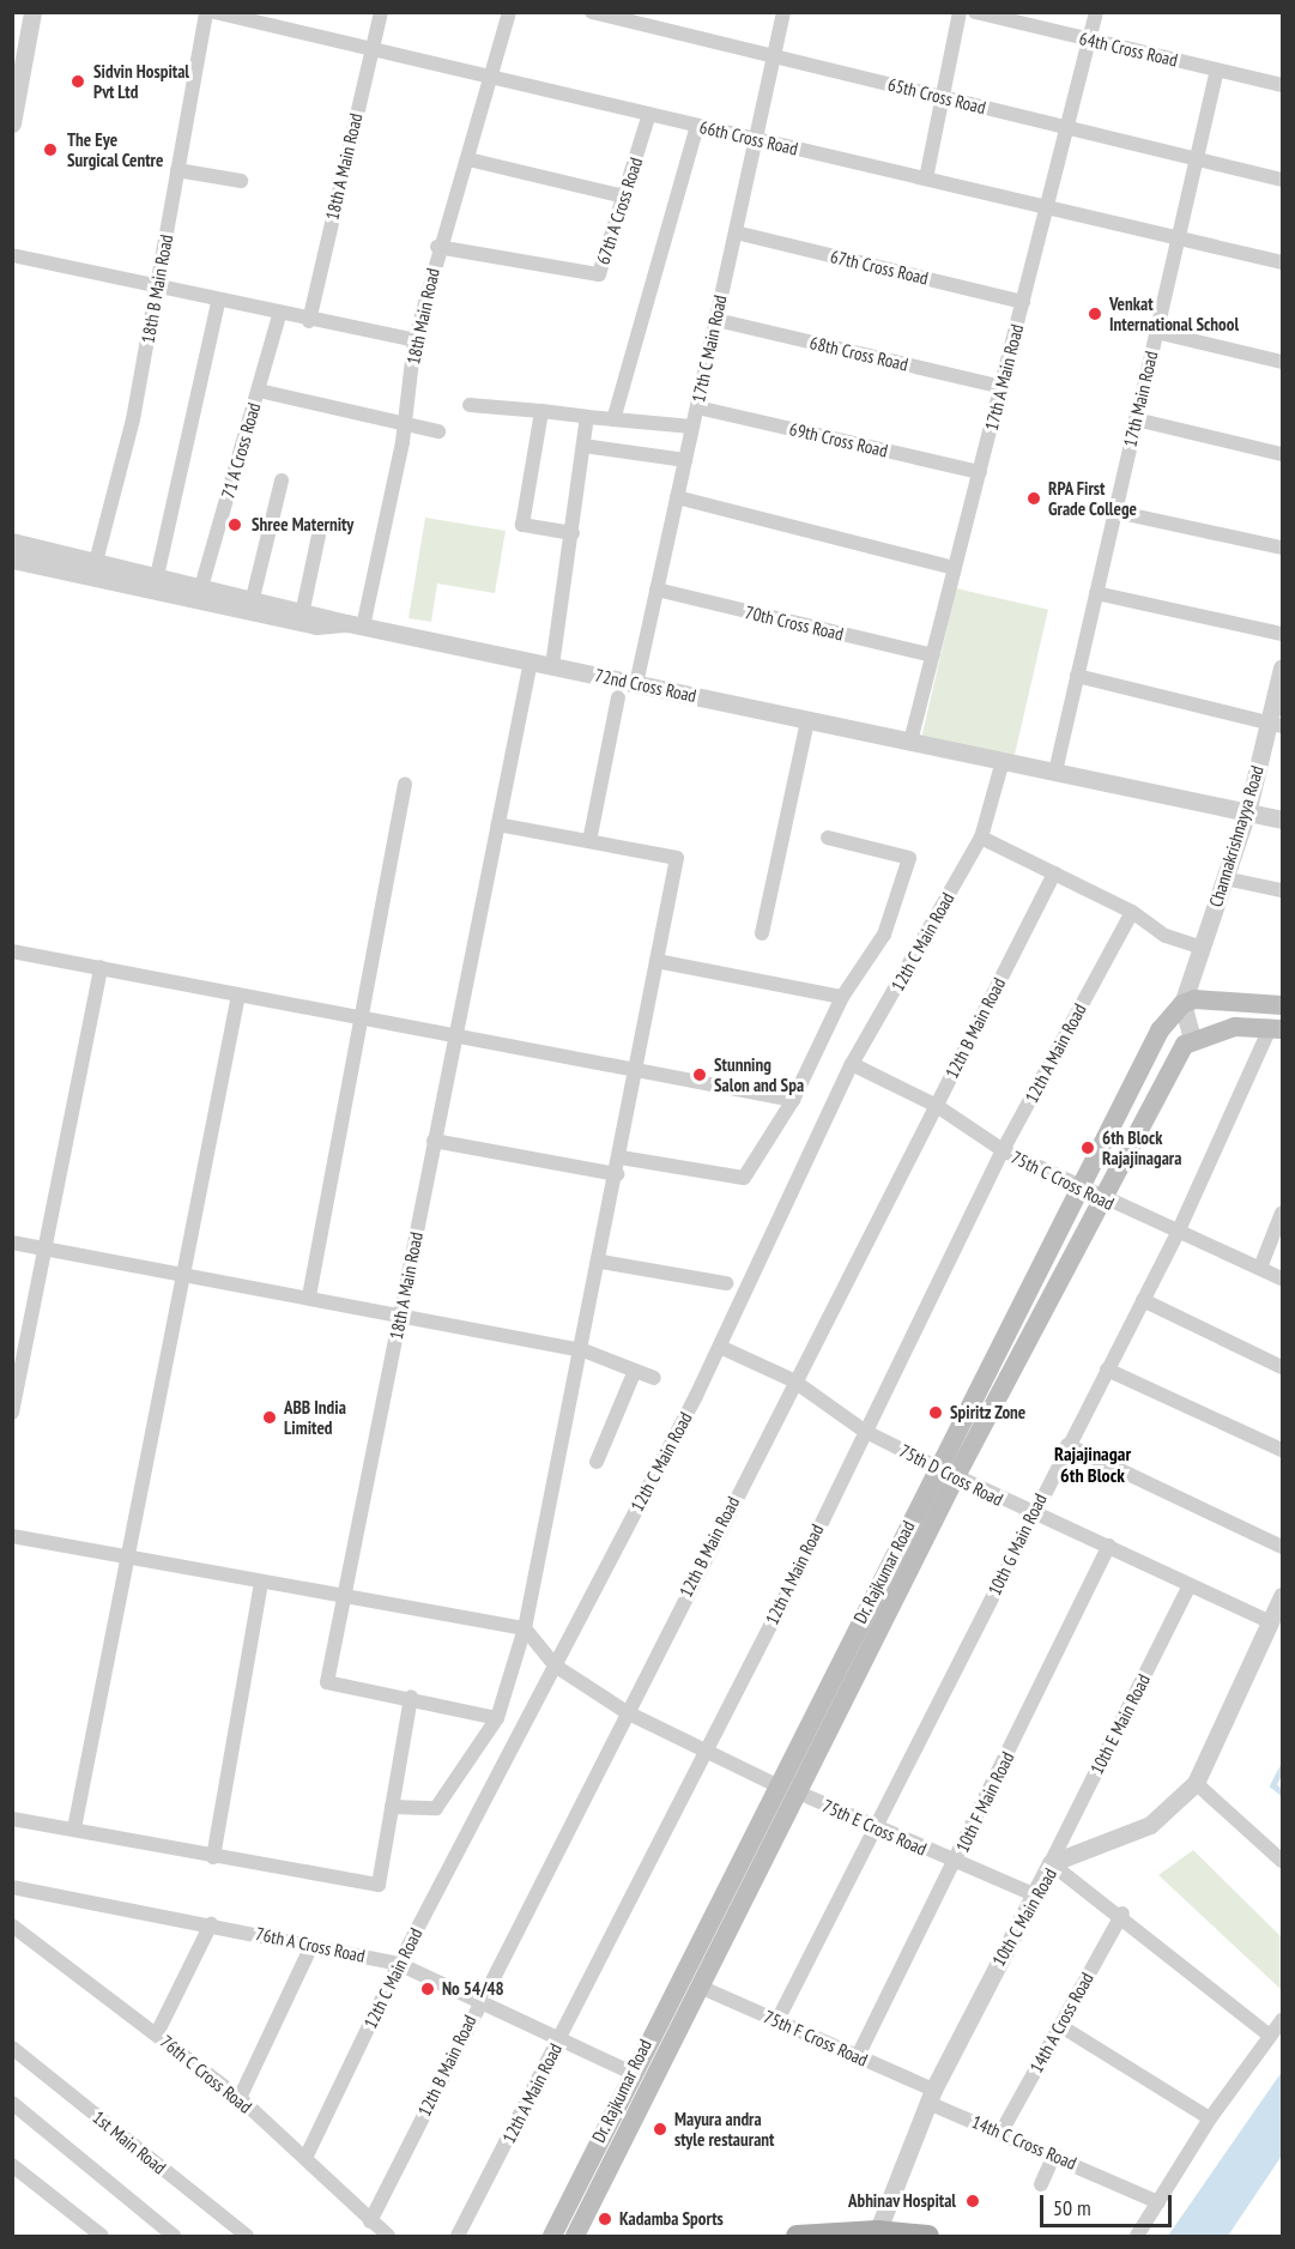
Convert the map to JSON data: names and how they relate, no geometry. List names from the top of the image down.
{
  "streets": {
    "main road": ["Dr. Rajkumar Road"],
    "street": [
      "64th Cross Road",
      "65th Cross Road",
      "66th Cross Road",
      "18th A Main Road",
      "67th A Cross Road",
      "67th Cross Road",
      "18th B Main Road",
      "18th Main Road",
      "17th C Main Road",
      "68th Cross Road",
      "17th A Main Road",
      "17th Main Road",
      "69th Cross Road",
      "71 A Cross Road",
      "70th Cross Road",
      "72nd Cross Road",
      "Channakrishnayya Road",
      "12th C Main Road",
      "12th B Main Road",
      "12th A Main Road",
      "75th C Cross Road",
      "75th D Cross Road",
      "10th G Main Road",
      "10th E Main Road",
      "10th F Main Road",
      "75th E Cross Road",
      "10th C Main Road",
      "76th A Cross Road",
      "14th A Cross Road",
      "75th F Cross Road",
      "76th C Cross Road",
      "1st Main Road",
      "14th C Cross Road"
    ]
  },
  "crossings": [
    ["64th Cross Road", "17th A Main Road"],
    ["64th Cross Road", "17th Main Road"],
    ["65th Cross Road", "17th C Main Road"],
    ["65th Cross Road", "17th A Main Road"],
    ["65th Cross Road", "17th Main Road"],
    ["66th Cross Road", "18th A Main Road"],
    ["66th Cross Road", "67th A Cross Road"],
    ["66th Cross Road", "18th Main Road"],
    ["66th Cross Road", "17th C Main Road"],
    ["66th Cross Road", "17th A Main Road"],
    ["66th Cross Road", "17th Main Road"],
    ["18th A Main Road", "72nd Cross Road"],
    ["67th A Cross Road", "18th Main Road"],
    ["67th Cross Road", "17th C Main Road"],
    ["67th Cross Road", "17th A Main Road"],
    ["18th B Main Road", "72nd Cross Road"],
    ["18th Main Road", "72nd Cross Road"],
    ["17th C Main Road", "68th Cross Road"],
    ["17th C Main Road", "69th Cross Road"],
    ["17th C Main Road", "70th Cross Road"],
    ["17th C Main Road", "72nd Cross Road"],
    ["68th Cross Road", "17th A Main Road"],
    ["17th A Main Road", "69th Cross Road"],
    ["17th A Main Road", "70th Cross Road"],
    ["17th A Main Road", "72nd Cross Road"],
    ["17th Main Road", "72nd Cross Road"],
    ["71 A Cross Road", "72nd Cross Road"],
    ["72nd Cross Road", "Channakrishnayya Road"],
    ["72nd Cross Road", "12th C Main Road"],
    ["Channakrishnayya Road", "Dr. Rajkumar Road"],
    ["12th C Main Road", "75th C Cross Road"],
    ["12th C Main Road", "75th D Cross Road"],
    ["12th C Main Road", "76th A Cross Road"],
    ["12th C Main Road", "76th C Cross Road"],
    ["12th B Main Road", "75th C Cross Road"],
    ["12th B Main Road", "75th D Cross Road"],
    ["12th B Main Road", "76th A Cross Road"],
    ["12th B Main Road", "76th C Cross Road"],
    ["12th A Main Road", "75th C Cross Road"],
    ["12th A Main Road", "75th D Cross Road"],
    ["12th A Main Road", "76th A Cross Road"],
    ["75th C Cross Road", "10th G Main Road"],
    ["75th C Cross Road", "Dr. Rajkumar Road"],
    ["75th D Cross Road", "10th G Main Road"],
    ["75th D Cross Road", "Dr. Rajkumar Road"],
    ["75th D Cross Road", "10th E Main Road"],
    ["75th D Cross Road", "10th F Main Road"],
    ["75th D Cross Road", "10th C Main Road"],
    ["10th G Main Road", "75th E Cross Road"],
    ["10th G Main Road", "75th F Cross Road"],
    ["Dr. Rajkumar Road", "75th E Cross Road"],
    ["Dr. Rajkumar Road", "76th A Cross Road"],
    ["Dr. Rajkumar Road", "75th F Cross Road"],
    ["10th E Main Road", "10th C Main Road"],
    ["10th F Main Road", "75th E Cross Road"],
    ["10th F Main Road", "75th F Cross Road"],
    ["75th E Cross Road", "10th C Main Road"],
    ["10th C Main Road", "75th F Cross Road"],
    ["10th C Main Road", "14th C Cross Road"],
    ["14th A Cross Road", "14th C Cross Road"],
    ["75th F Cross Road", "14th C Cross Road"]
  ],
  "districts": ["Rajajinagar 6th Block"],
  "places": [
    "Sidvin Hospital Pvt Ltd",
    "The Eye Surgical Centre",
    "Venkat International School",
    "RPA First Grade College",
    "Shree Maternity",
    "Stunning Salon and Spa",
    "6th Block Rajajinagara",
    "Spiritz Zone",
    "ABB India Limited",
    "No 54/48",
    "Mayura andra style restaurant",
    "Abhinav Hospital",
    "Kadamba Sports"
  ],
  "scale_bar": "50 m"
}
